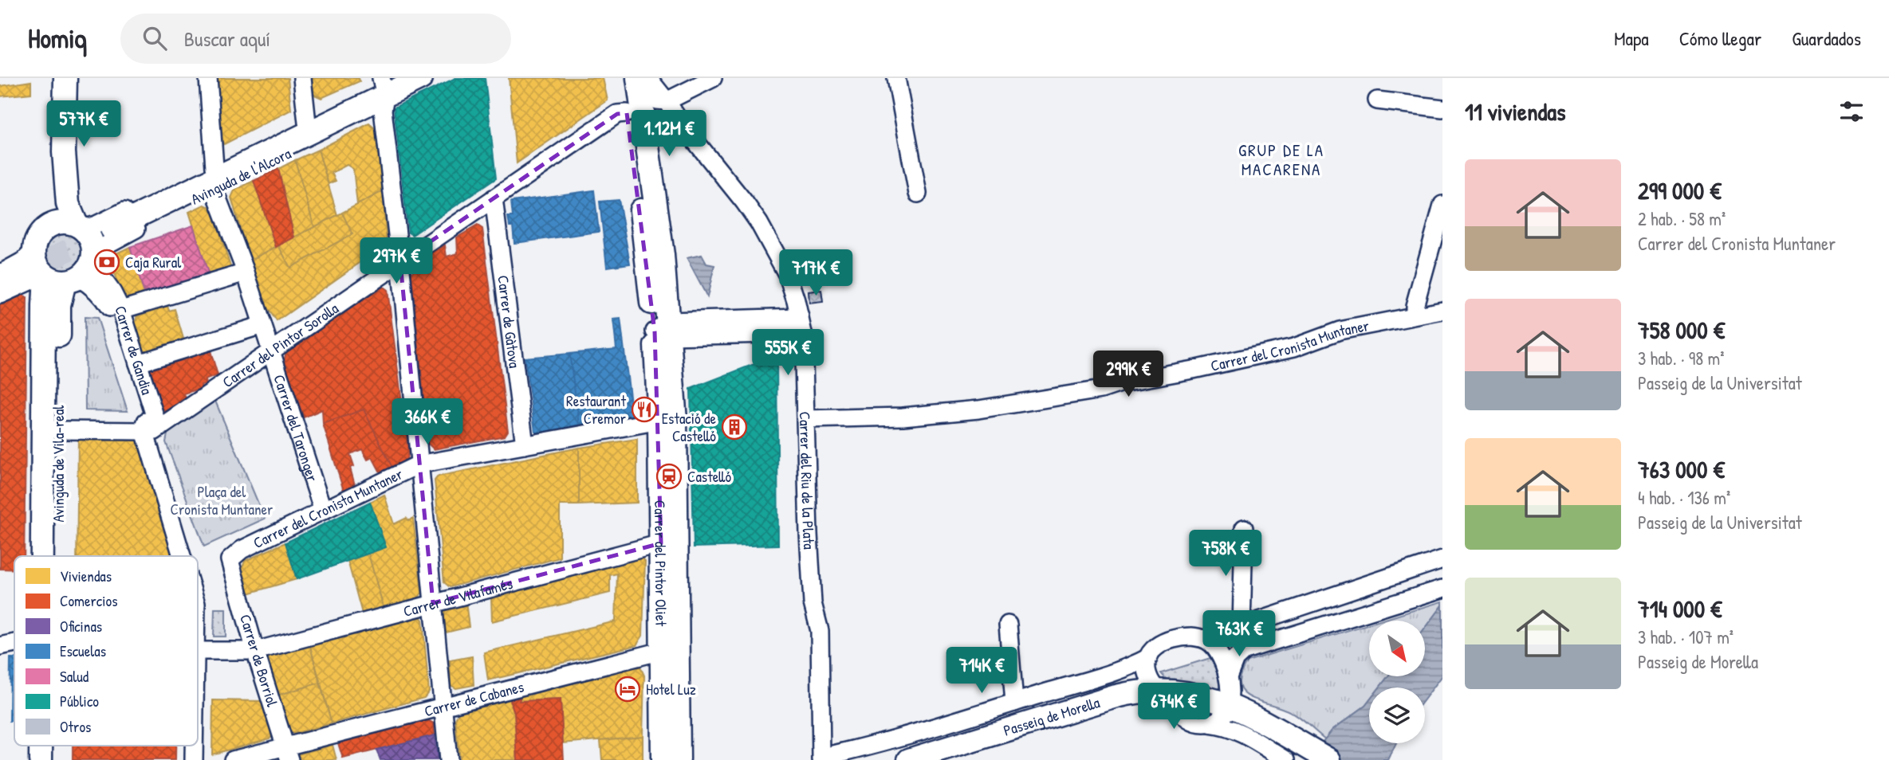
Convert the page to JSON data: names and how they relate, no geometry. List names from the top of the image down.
{
  "streets": {
    "main road": [
      "Avinguda de l'Alcora",
      "Avinguda de Vila-real",
      "Carrer del Pintor Oliet",
      "Passeig de Morella"
    ],
    "street": [
      "Carrer de Gàtova",
      "Carrer del Pintor Sorolla",
      "Carrer del Cronista Muntaner",
      "Carrer de Gandia",
      "Carrer del Taronger",
      "Carrer del Riu de la Plata",
      "Carrer de Vilafamés",
      "Carrer de Borriol",
      "Carrer de Cabanes"
    ]
  },
  "crossings": [
    ["Avinguda de l'Alcora", "Carrer de Gandia"],
    ["Avinguda de l'Alcora", "Carrer del Taronger"],
    ["Avinguda de l'Alcora", "Avinguda de Vila-real"],
    ["Carrer de Gàtova", "Carrer del Pintor Sorolla"],
    ["Carrer de Gàtova", "Carrer del Cronista Muntaner"],
    ["Carrer del Pintor Sorolla", "Carrer de Gandia"],
    ["Carrer del Pintor Sorolla", "Carrer del Taronger"],
    ["Carrer del Pintor Sorolla", "Carrer del Riu de la Plata"],
    ["Carrer del Pintor Sorolla", "Carrer del Pintor Oliet"],
    ["Carrer del Cronista Muntaner", "Carrer del Taronger"],
    ["Carrer del Cronista Muntaner", "Carrer del Riu de la Plata"],
    ["Carrer del Cronista Muntaner", "Carrer del Pintor Oliet"],
    ["Carrer del Cronista Muntaner", "Carrer de Borriol"],
    ["Carrer de Gandia", "Avinguda de Vila-real"],
    ["Carrer del Riu de la Plata", "Passeig de Morella"],
    ["Carrer del Pintor Oliet", "Carrer de Vilafamés"],
    ["Carrer del Pintor Oliet", "Carrer de Cabanes"],
    ["Carrer de Vilafamés", "Carrer de Borriol"],
    ["Carrer de Borriol", "Carrer de Cabanes"]
  ],
  "districts": ["GRUP DE LA MACARENA"],
  "parks": ["Plaça del Cronista Muntaner"],
  "places": {
    "bank": ["Caja Rural"],
    "restaurant": ["Restaurant Cremor"],
    "building": ["Estació de Castelló"],
    "station": ["Castelló"],
    "hotel": ["Hotel Luz"]
  },
  "legend": [
    "Viviendas",
    "Comercios",
    "Oficinas",
    "Escuelas",
    "Salud",
    "Público",
    "Otros"
  ],
  "north": "bottom right",
  "page": {
    "header": "Homiq",
    "search": "Buscar aquí",
    "nav": ["Mapa", "Cómo llegar", "Guardados"],
    "heading": "11 viviendas",
    "price": [
      "577K €",
      "1.12M €",
      "297K €",
      "717K €",
      "555K €",
      "299K €",
      "366K €",
      "758K €",
      "763K €",
      "714K €",
      "674K €"
    ],
    "list": [
      {
        "name": "299 000 €",
        "note": "2 hab. · 58 m² · Carrer del Cronista Muntaner"
      },
      {
        "name": "758 000 €",
        "note": "3 hab. · 98 m² · Passeig de la Universitat"
      },
      {
        "name": "763 000 €",
        "note": "4 hab. · 136 m² · Passeig de la Universitat"
      },
      {
        "name": "714 000 €",
        "note": "3 hab. · 107 m² · Passeig de Morella"
      }
    ]
  }
}
